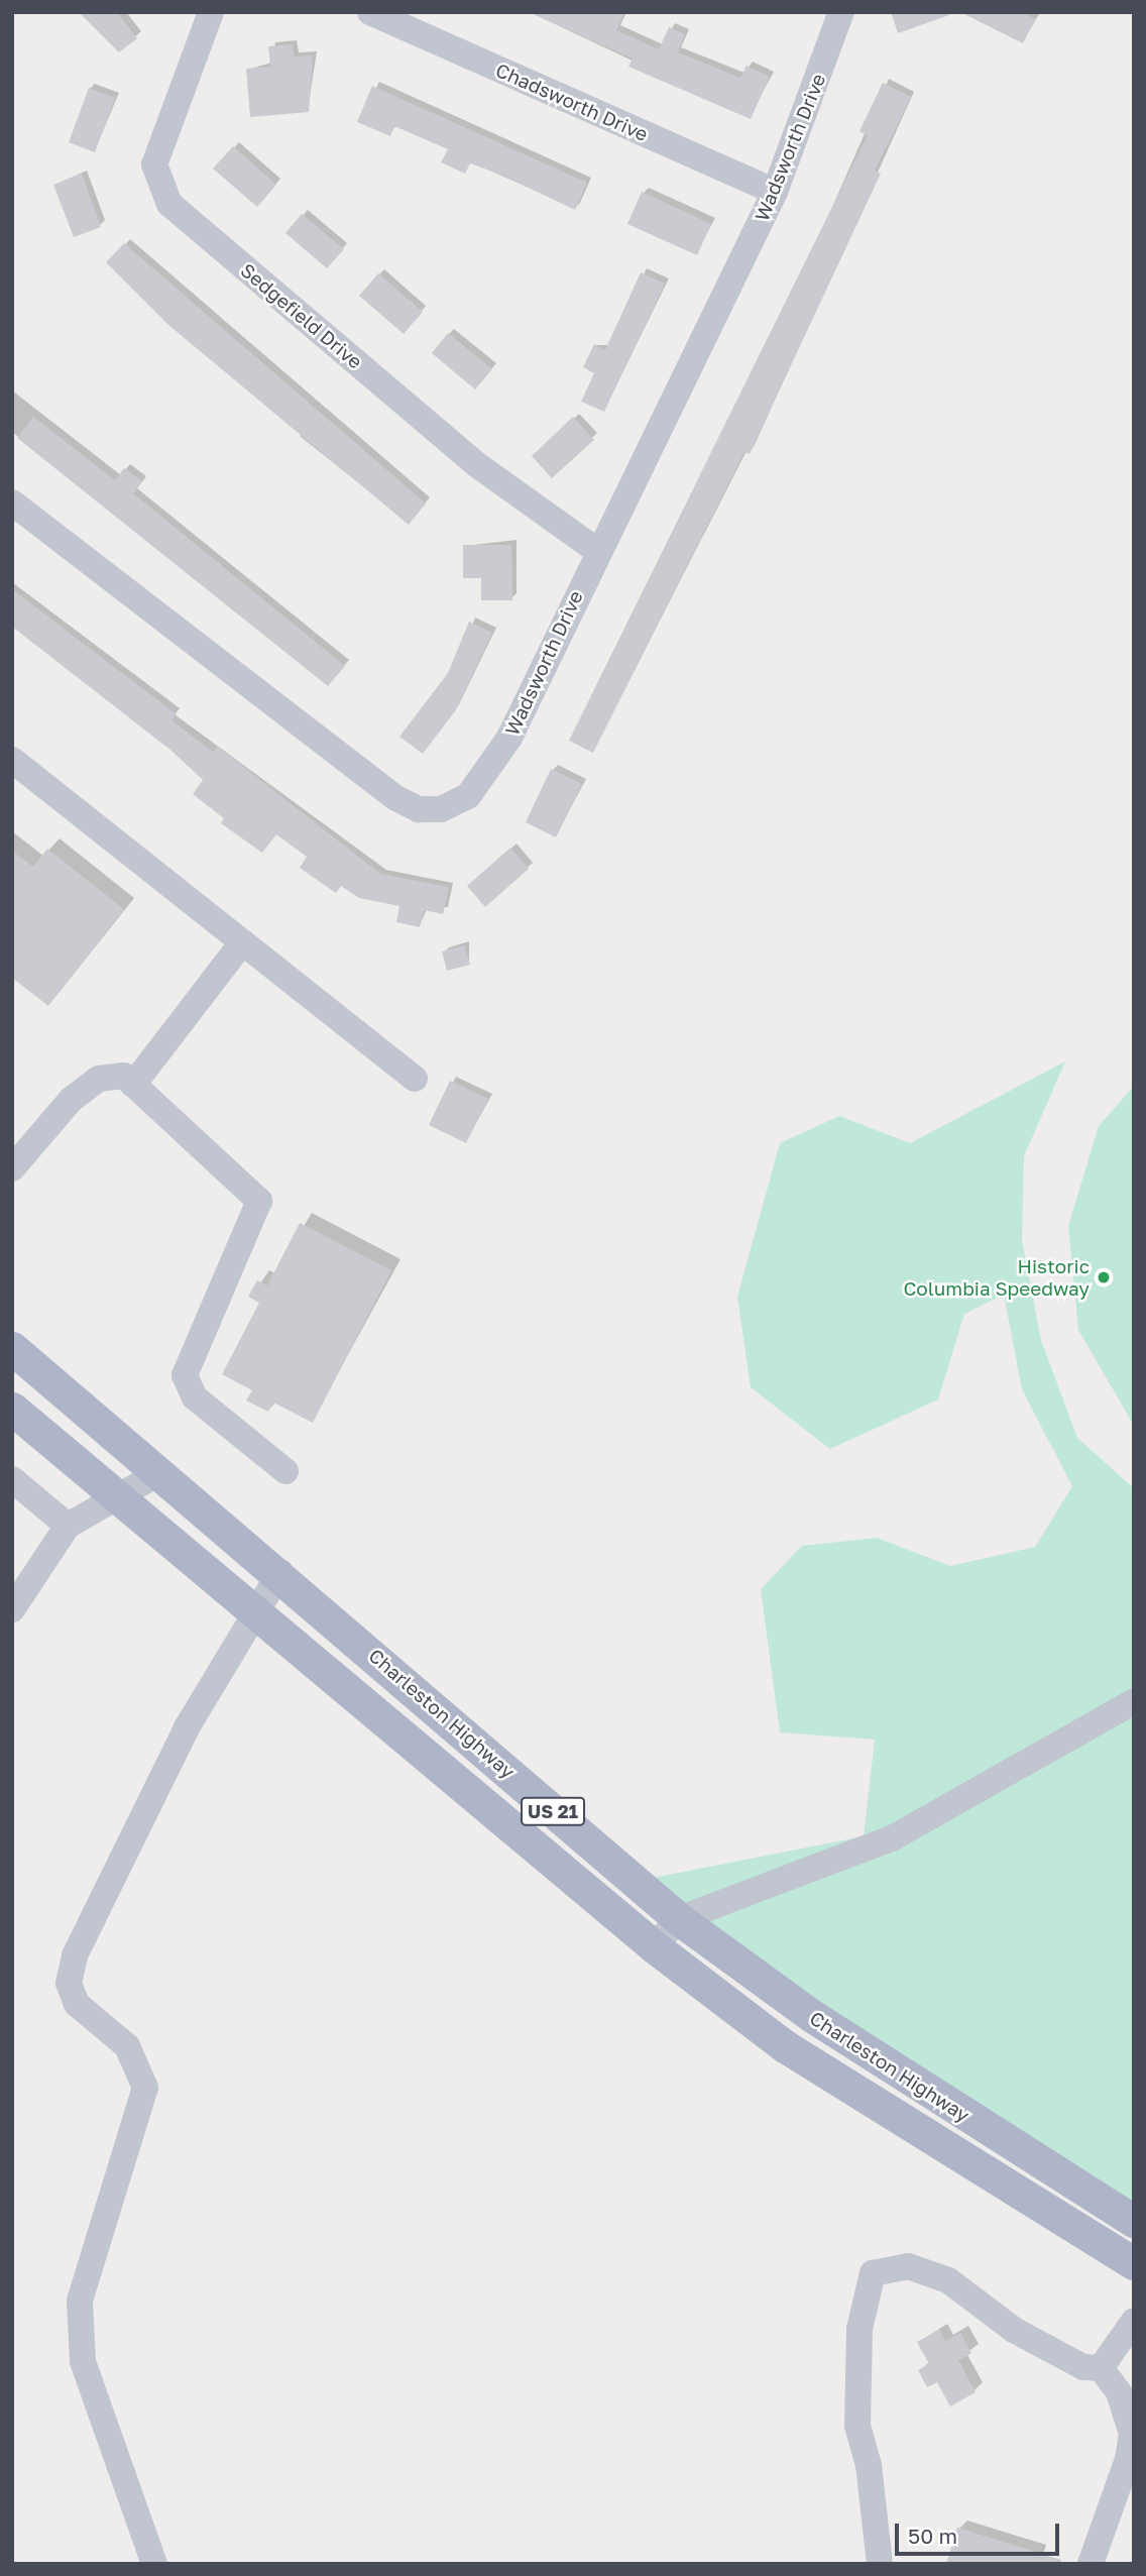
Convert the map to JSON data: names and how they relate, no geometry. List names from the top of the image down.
{
  "streets": {
    "main road": ["Charleston Highway", "US 21"],
    "street": ["Chadsworth Drive", "Wadsworth Drive", "Sedgefield Drive"]
  },
  "crossings": [
    ["Chadsworth Drive", "Wadsworth Drive"],
    ["Wadsworth Drive", "Sedgefield Drive"]
  ],
  "places": ["Historic Columbia Speedway"],
  "scale_bar": "50 m"
}
